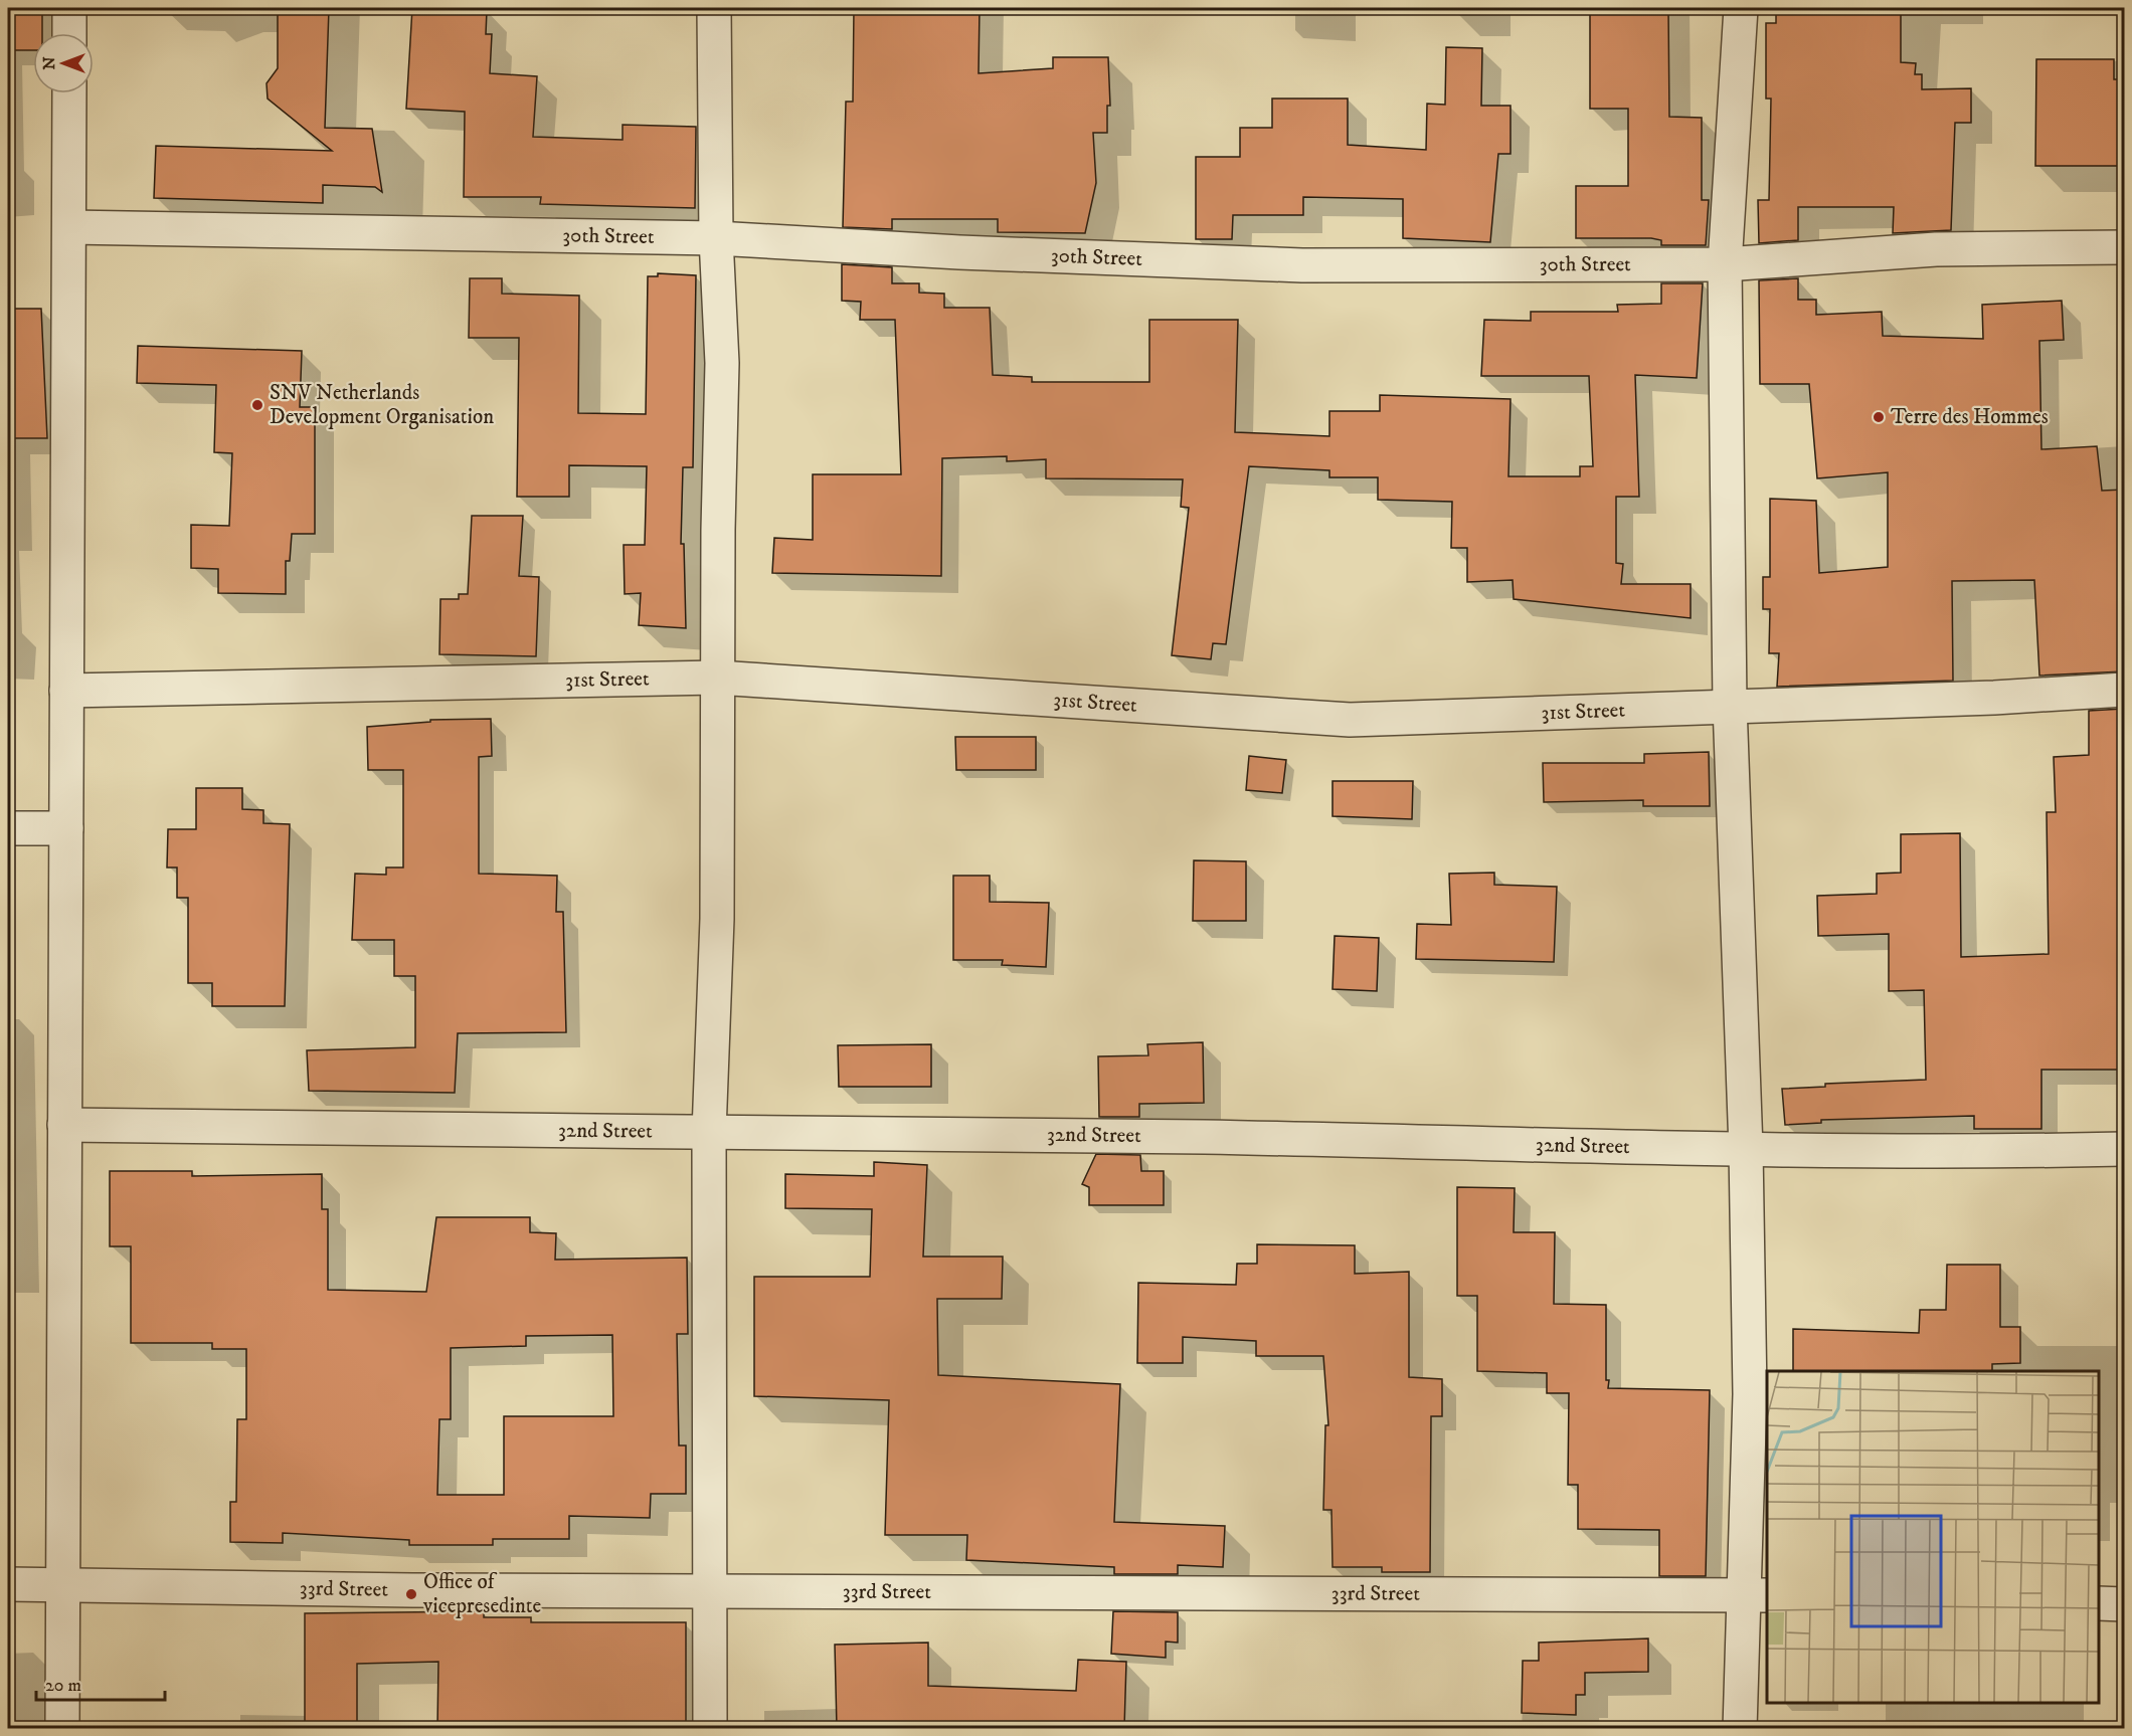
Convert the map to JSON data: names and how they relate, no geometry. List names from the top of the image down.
{
  "streets": {
    "street": [
      "30th Street",
      "31st Street",
      "32nd Street",
      "33rd Street"
    ]
  },
  "places": ["SNV Netherlands Development Organisation", "Terre des Hommes", "Office of vicepresedinte"],
  "scale_bar": "20 m",
  "north": "left"
}
